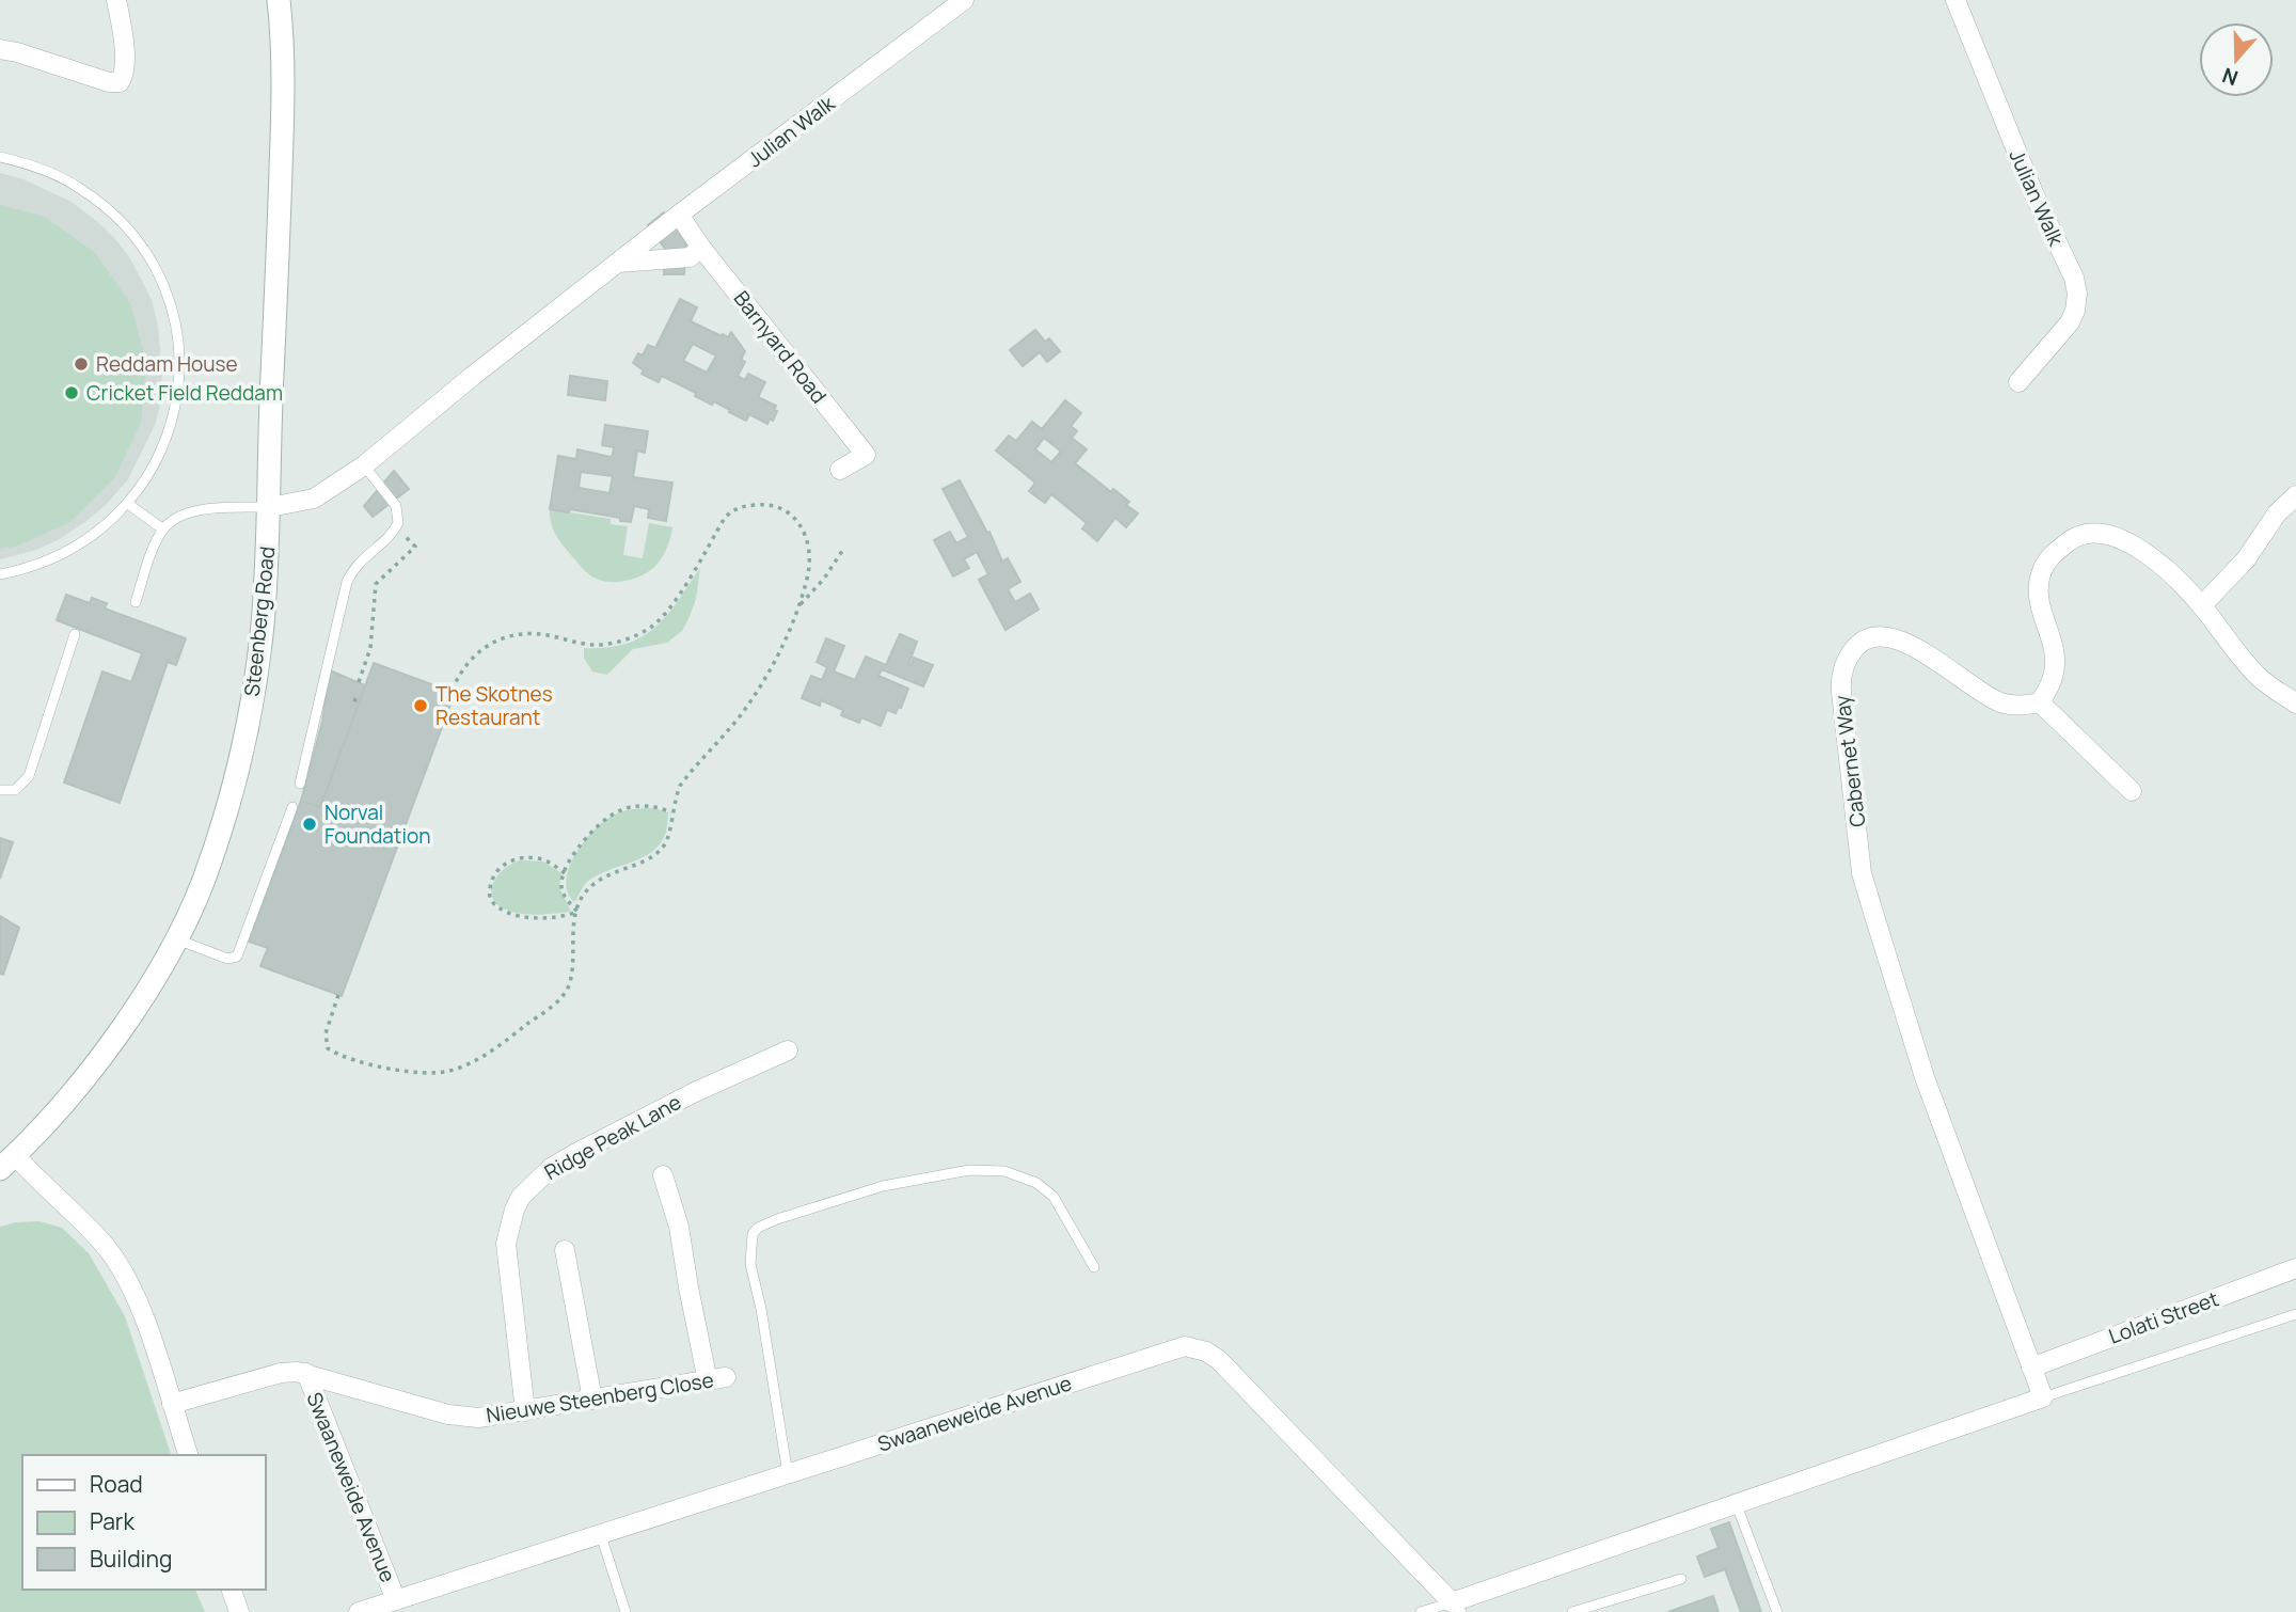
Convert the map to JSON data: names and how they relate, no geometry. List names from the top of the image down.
{
  "streets": {
    "main road": ["Steenberg Road"],
    "street": [
      "Julian Walk",
      "Barnyard Road",
      "Cabernet Way",
      "Ridge Peak Lane",
      "Lolati Street",
      "Nieuwe Steenberg Close",
      "Swaaneweide Avenue"
    ]
  },
  "crossings": [
    ["Julian Walk", "Barnyard Road"],
    ["Julian Walk", "Steenberg Road"],
    ["Cabernet Way", "Lolati Street"],
    ["Ridge Peak Lane", "Nieuwe Steenberg Close"],
    ["Nieuwe Steenberg Close", "Swaaneweide Avenue"]
  ],
  "places": [
    "Reddam House",
    "Cricket Field Reddam",
    "The Skotnes Restaurant",
    "Norval Foundation"
  ],
  "legend": ["Road", "Park", "Building"],
  "north": "bottom"
}
